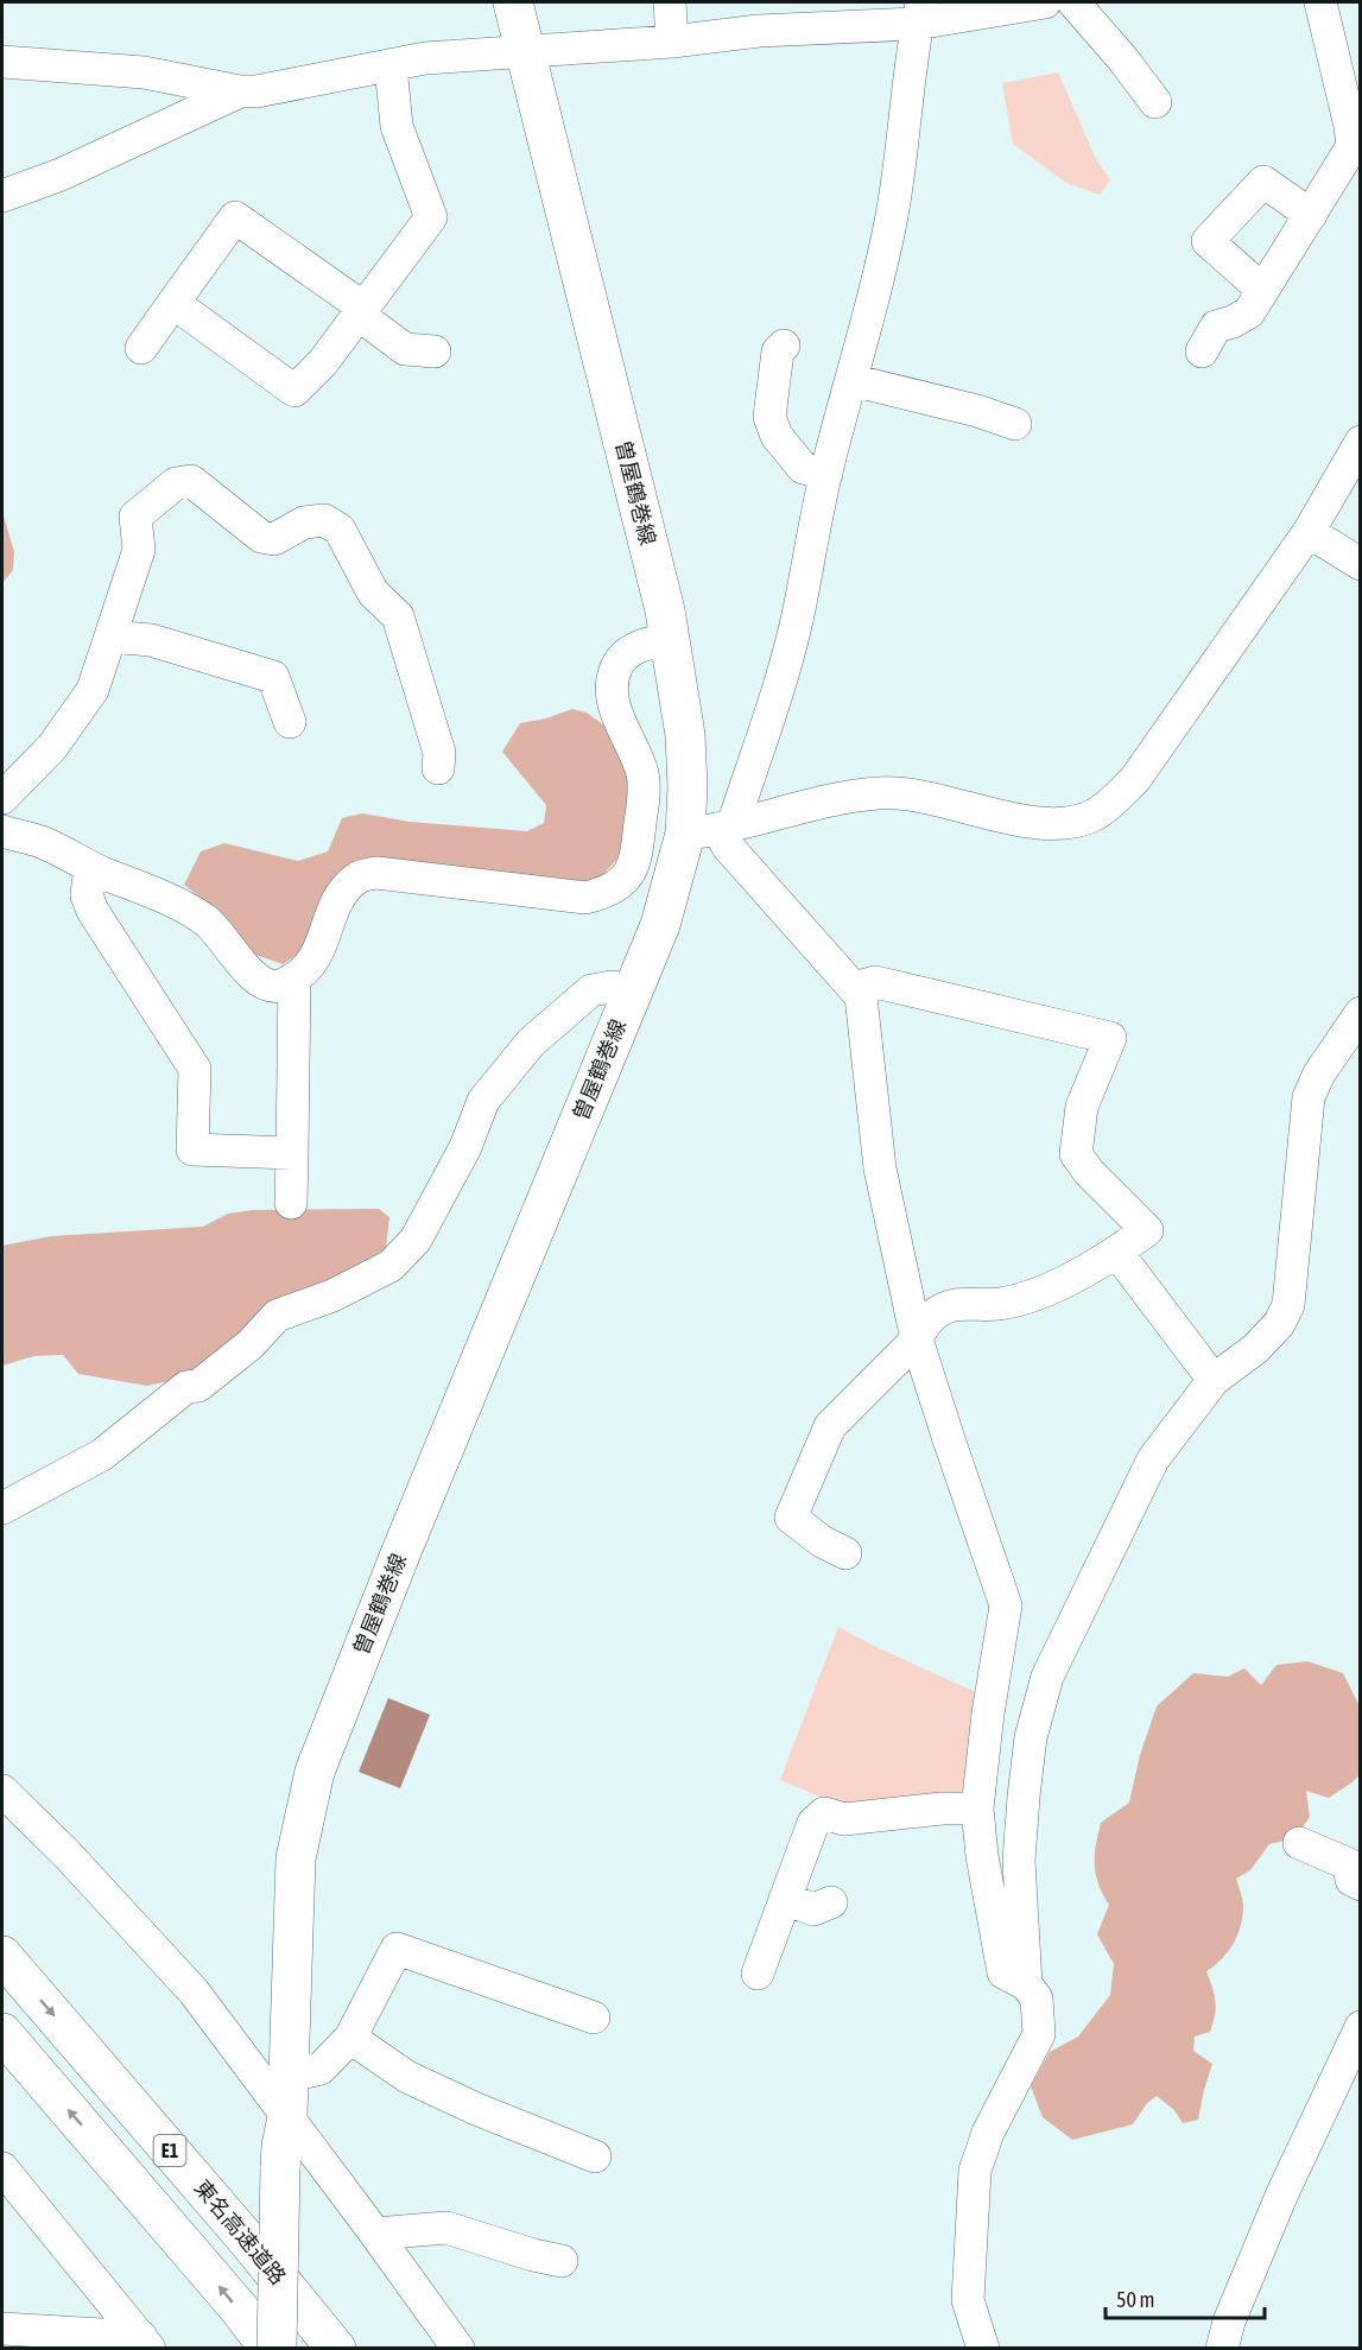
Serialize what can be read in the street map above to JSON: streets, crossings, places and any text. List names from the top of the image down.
{
  "streets": {
    "main road": ["曽屋鶴巻線", "E1", "東名高速道路"]
  },
  "scale_bar": "50 m"
}
